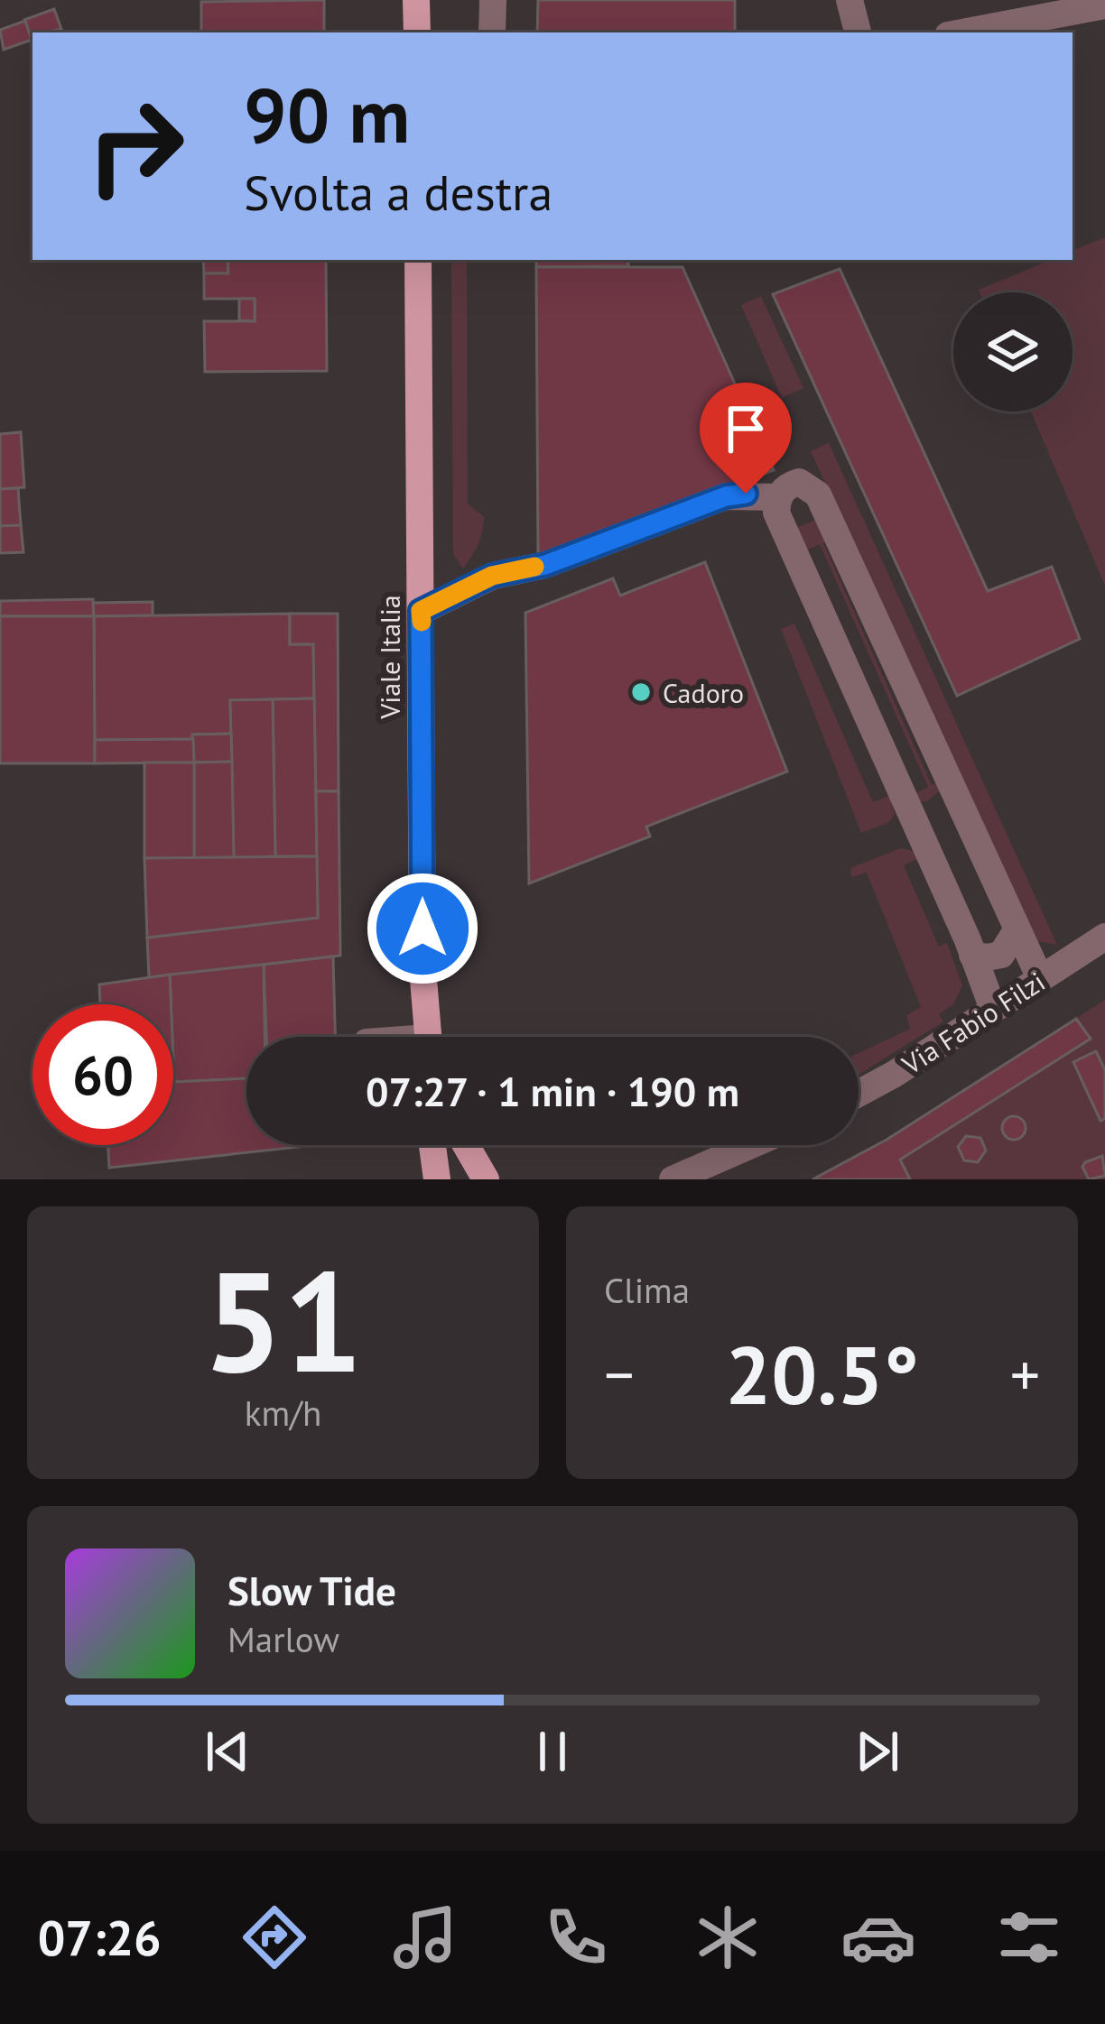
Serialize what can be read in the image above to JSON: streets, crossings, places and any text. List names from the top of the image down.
{
  "streets": {
    "main road": ["Viale Italia"],
    "street": ["Via Fabio Filzi"]
  },
  "places": ["Cadoro"],
  "page": {
    "turn": ["90 m", "Svolta a destra"],
    "limit": "60",
    "trip": "07:27 · 1 min · 190 m",
    "tile": [
      ["51", "km/h"],
      "Clima"
    ],
    "heat": ["−", "20.5°", "+"],
    "song": ["Slow Tide", "Marlow"],
    "tabs": "07:26"
  }
}
